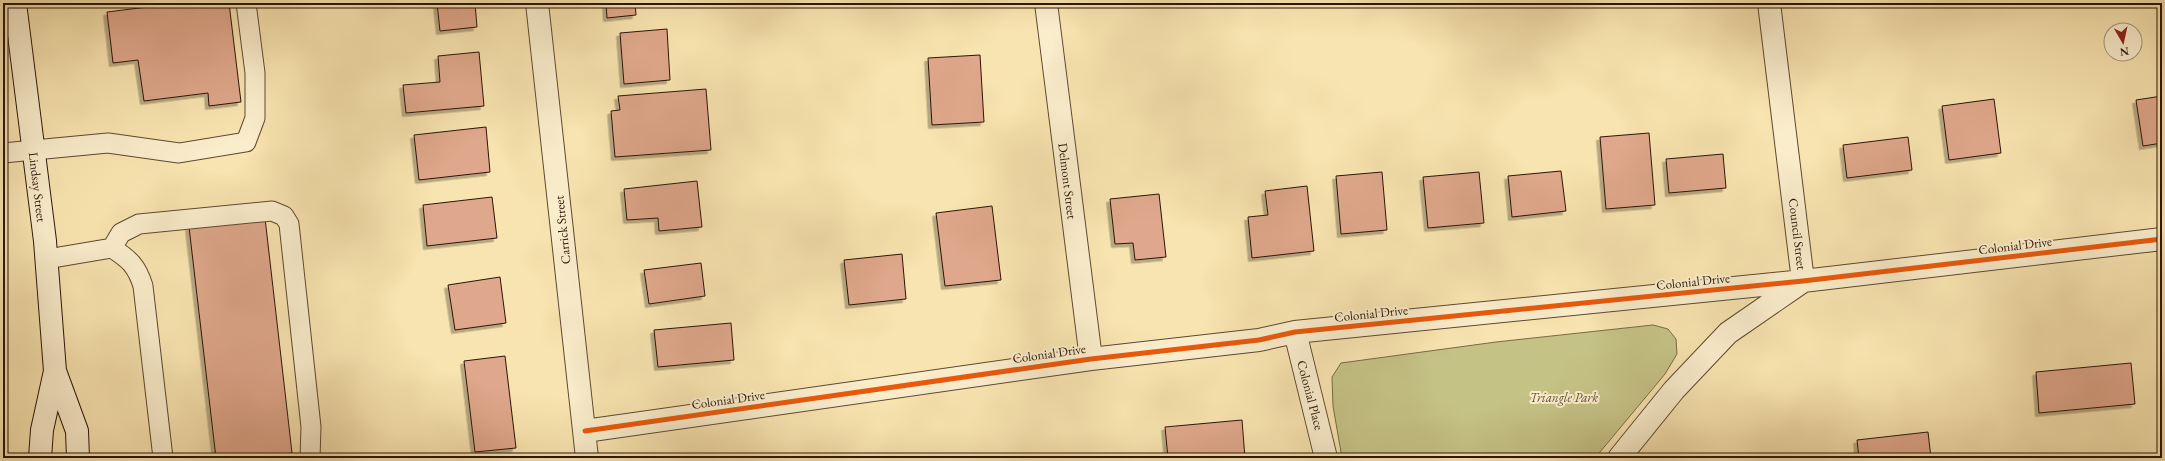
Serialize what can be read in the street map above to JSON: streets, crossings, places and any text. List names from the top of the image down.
{
  "streets": {
    "street": [
      "Delmont Street",
      "Lindsay Street",
      "Carrick Street",
      "Council Street",
      "Colonial Drive",
      "Colonial Place"
    ]
  },
  "crossings": [
    ["Delmont Street", "Colonial Drive"],
    ["Carrick Street", "Colonial Drive"],
    ["Council Street", "Colonial Drive"],
    ["Colonial Drive", "Colonial Place"]
  ],
  "parks": ["Triangle Park"],
  "north": "bottom"
}
